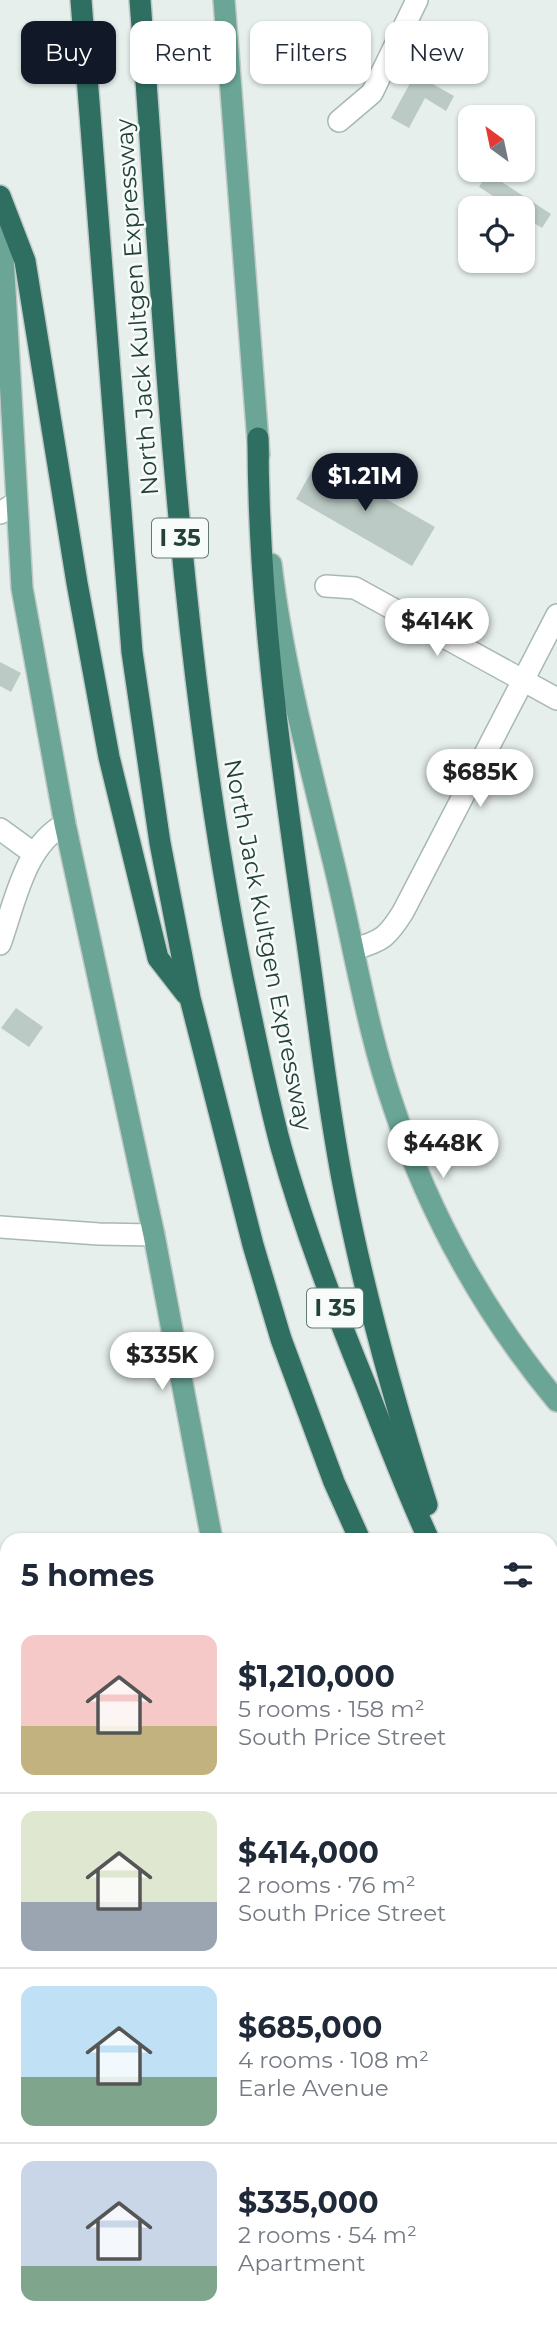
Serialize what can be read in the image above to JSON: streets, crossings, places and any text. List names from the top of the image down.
{
  "streets": {
    "highway": ["North Jack Kultgen Expressway", "I 35"]
  },
  "north": "top left",
  "page": {
    "chip": [
      "Buy",
      "Rent",
      "Filters",
      "New"
    ],
    "price": [
      "$1.21M",
      "$414K",
      "$685K",
      "$448K",
      "$335K"
    ],
    "heading": "5 homes",
    "list": [
      {
        "name": "$1,210,000",
        "note": "5 rooms · 158 m² · South Price Street"
      },
      {
        "name": "$414,000",
        "note": "2 rooms · 76 m² · South Price Street"
      },
      {
        "name": "$685,000",
        "note": "4 rooms · 108 m² · Earle Avenue"
      },
      {
        "name": "$335,000",
        "note": "2 rooms · 54 m² · Apartment"
      }
    ]
  }
}
